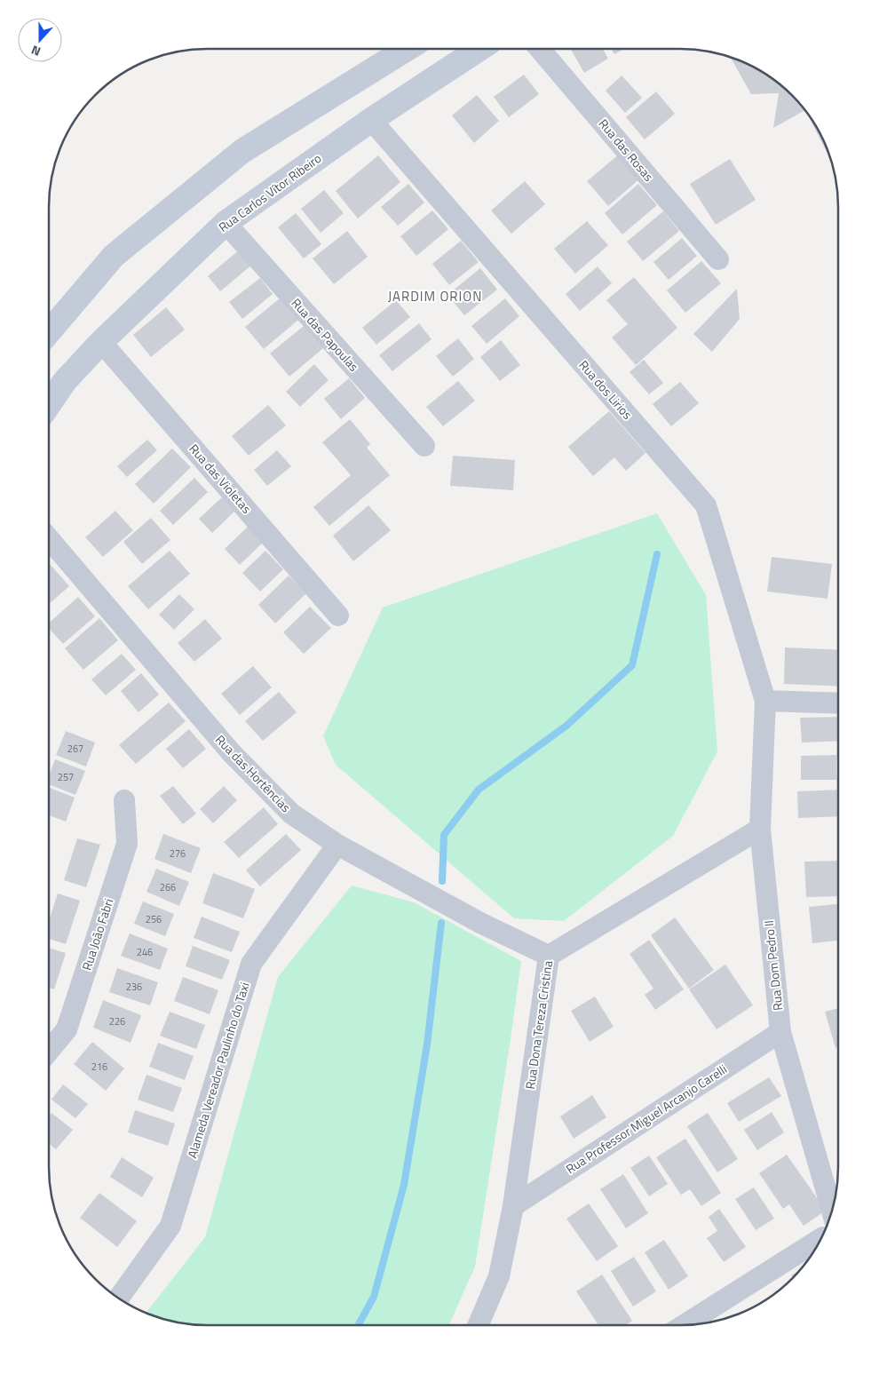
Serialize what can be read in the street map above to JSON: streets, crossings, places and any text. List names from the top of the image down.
{
  "streets": {
    "street": [
      "Rua das Rosas",
      "Rua Carlos Vítor Ribeiro",
      "Rua das Papoulas",
      "Rua dos Lirios",
      "Rua das Violetas",
      "Rua das Hortências",
      "Rua João Fabri",
      "Rua Dom Pedro II",
      "Rua Dona Tereza Cristina",
      "Alameda Vereador Paulinho do Taxi",
      "Rua Professor Miguel Arcanjo Carelli"
    ]
  },
  "crossings": [
    ["Rua Carlos Vítor Ribeiro", "Rua das Papoulas"],
    ["Rua Carlos Vítor Ribeiro", "Rua dos Lirios"],
    ["Rua Carlos Vítor Ribeiro", "Rua das Violetas"],
    ["Rua dos Lirios", "Rua Dom Pedro II"],
    ["Rua das Hortências", "Rua Dona Tereza Cristina"],
    ["Rua das Hortências", "Alameda Vereador Paulinho do Taxi"],
    ["Rua Dom Pedro II", "Rua Dona Tereza Cristina"],
    ["Rua Dom Pedro II", "Rua Professor Miguel Arcanjo Carelli"],
    ["Rua Dona Tereza Cristina", "Rua Professor Miguel Arcanjo Carelli"]
  ],
  "districts": ["JARDIM ORION"],
  "house_numbers": [
    "267",
    "257",
    "276",
    "266",
    "256",
    "246",
    "236",
    "226",
    "216"
  ],
  "north": "bottom"
}
